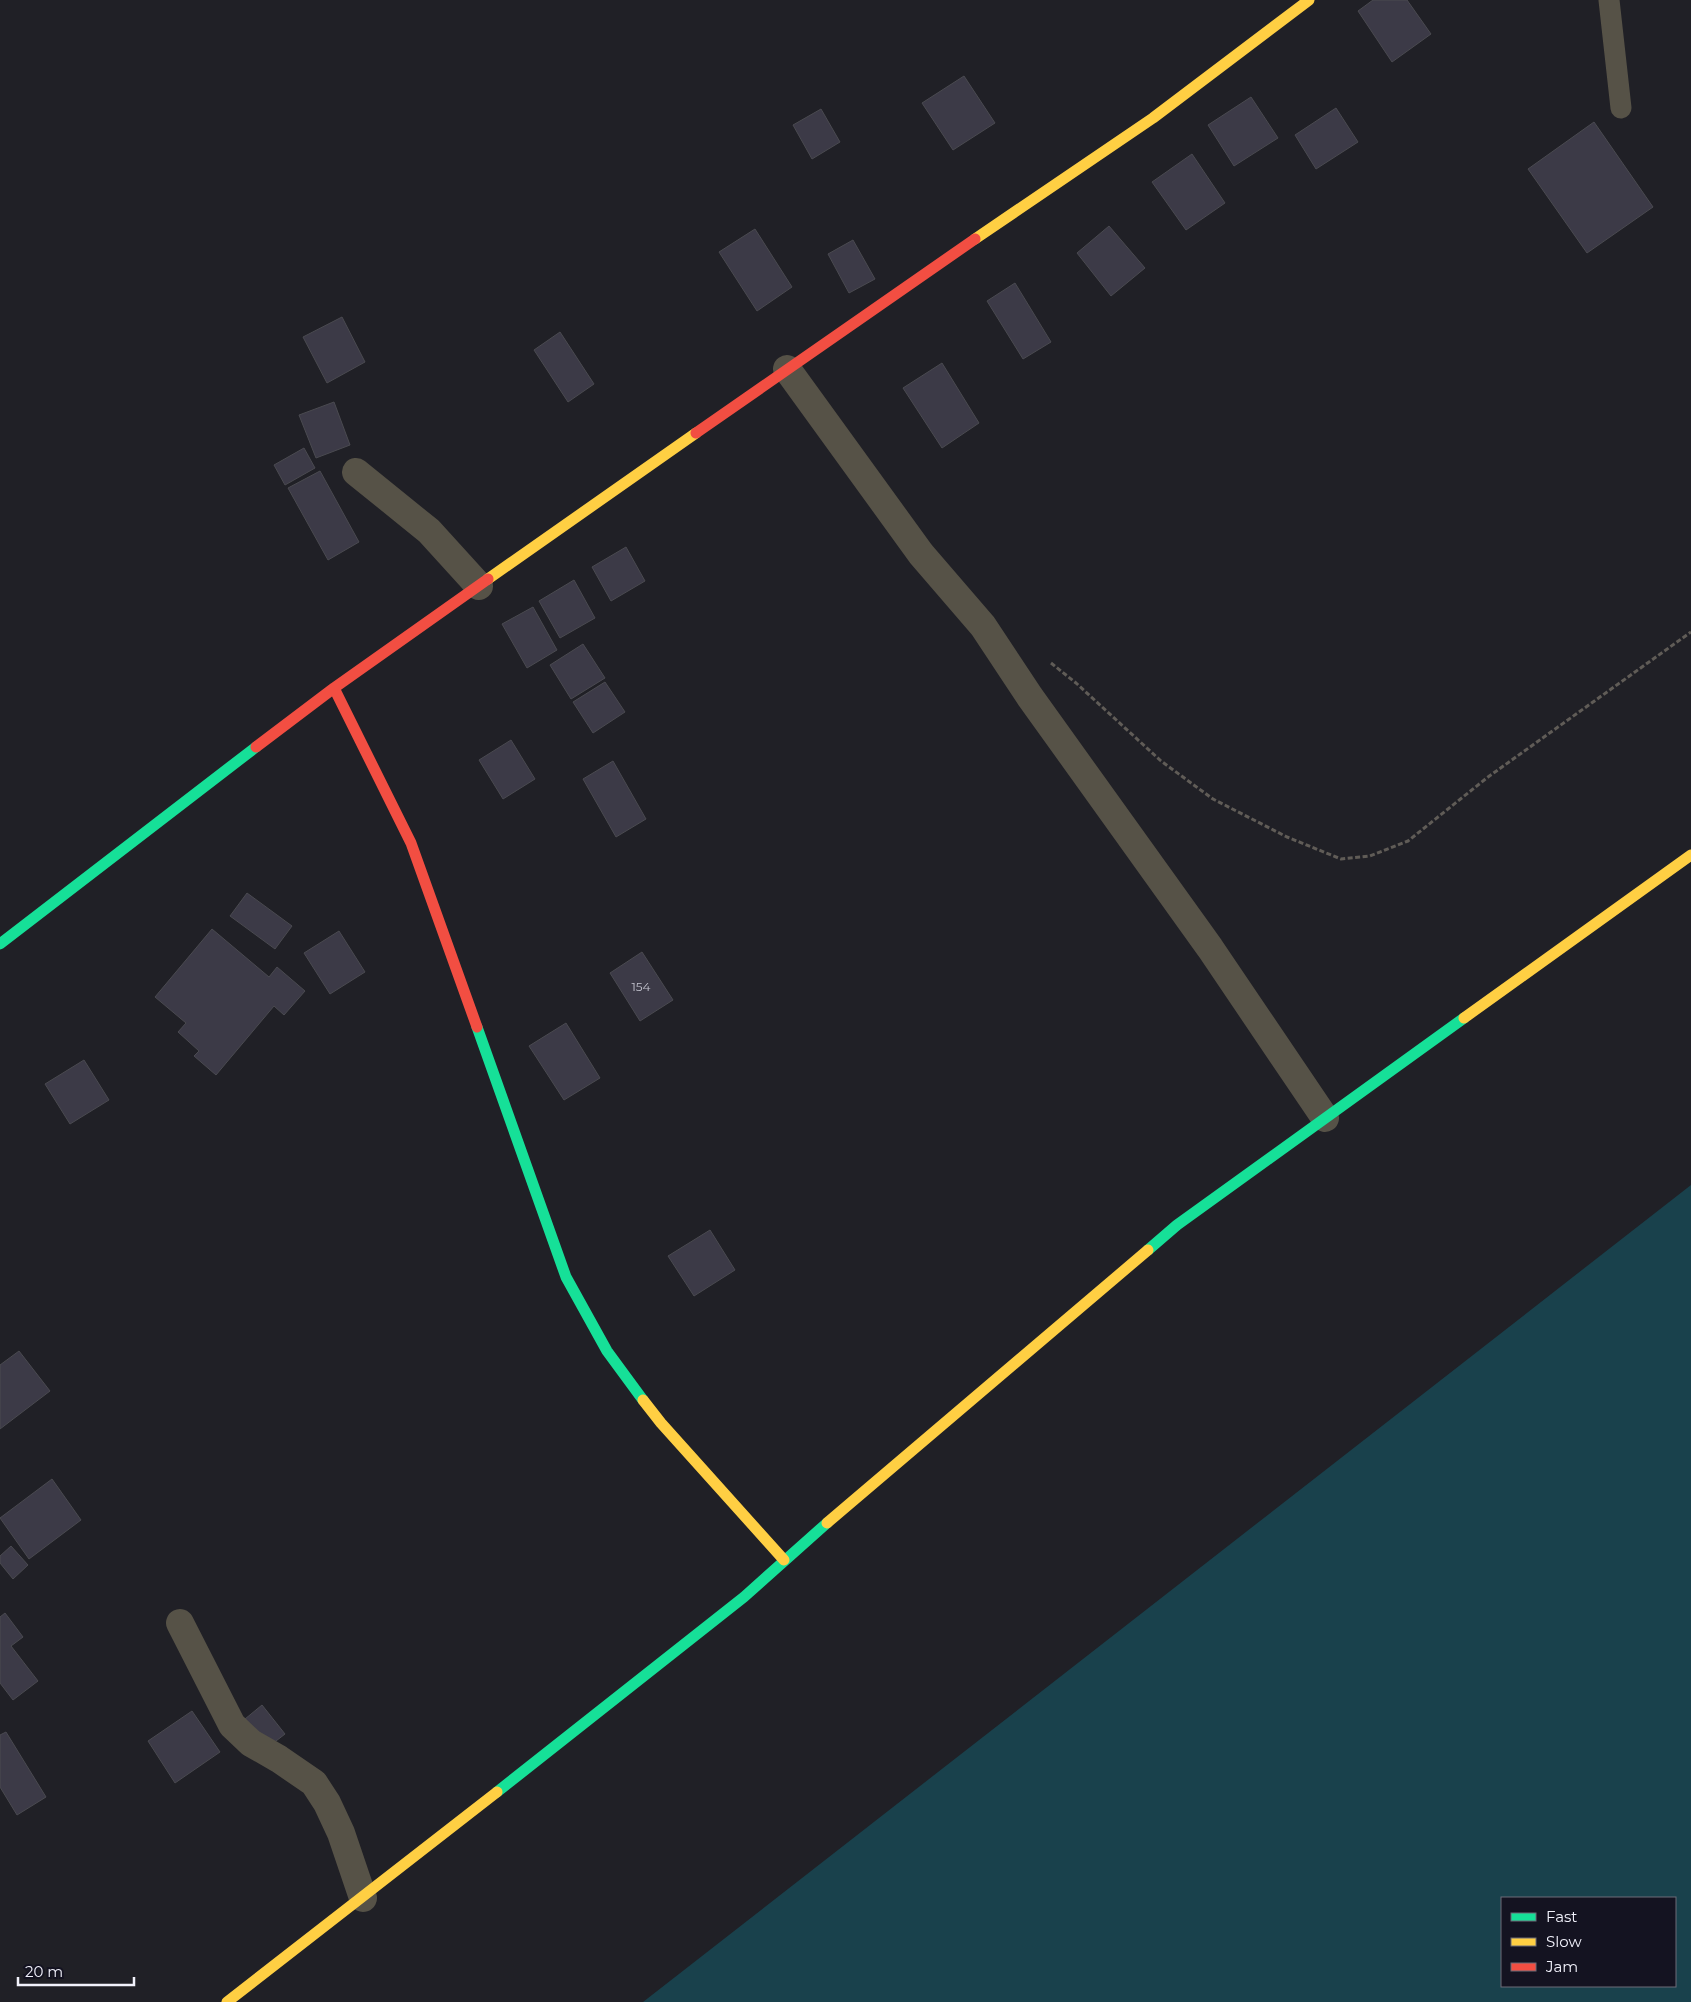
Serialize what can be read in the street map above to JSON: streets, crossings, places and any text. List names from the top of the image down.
{
  "house_numbers": ["154"],
  "legend": ["Fast", "Slow", "Jam"],
  "scale_bar": "20 m"
}
